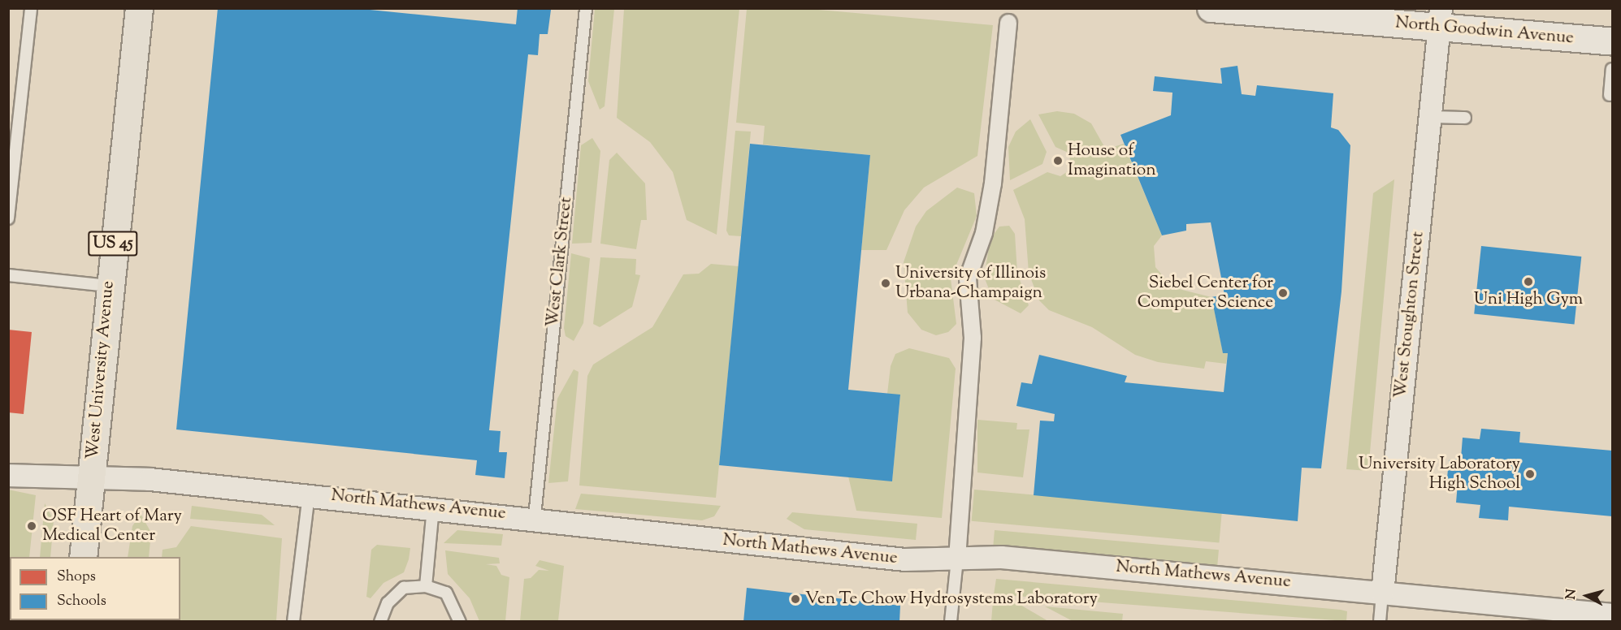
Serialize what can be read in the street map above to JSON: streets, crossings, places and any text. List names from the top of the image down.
{
  "streets": {
    "main road": ["US 45", "West University Avenue"],
    "street": ["North Goodwin Avenue", "West Stoughton Street", "North Mathews Avenue"],
    "lane": ["West Clark Street"]
  },
  "crossings": [
    ["North Goodwin Avenue", "West Stoughton Street"],
    ["West Clark Street", "North Mathews Avenue"],
    ["West Stoughton Street", "North Mathews Avenue"],
    ["West University Avenue", "North Mathews Avenue"]
  ],
  "places": [
    "House of Imagination",
    "Uni High Gym",
    "University of Illinois Urbana-Champaign",
    "Siebel Center for Computer Science",
    "University Laboratory High School",
    "OSF Heart of Mary Medical Center",
    "Ven Te Chow Hydrosystems Laboratory"
  ],
  "legend": ["Shops", "Schools"],
  "north": "left"
}
